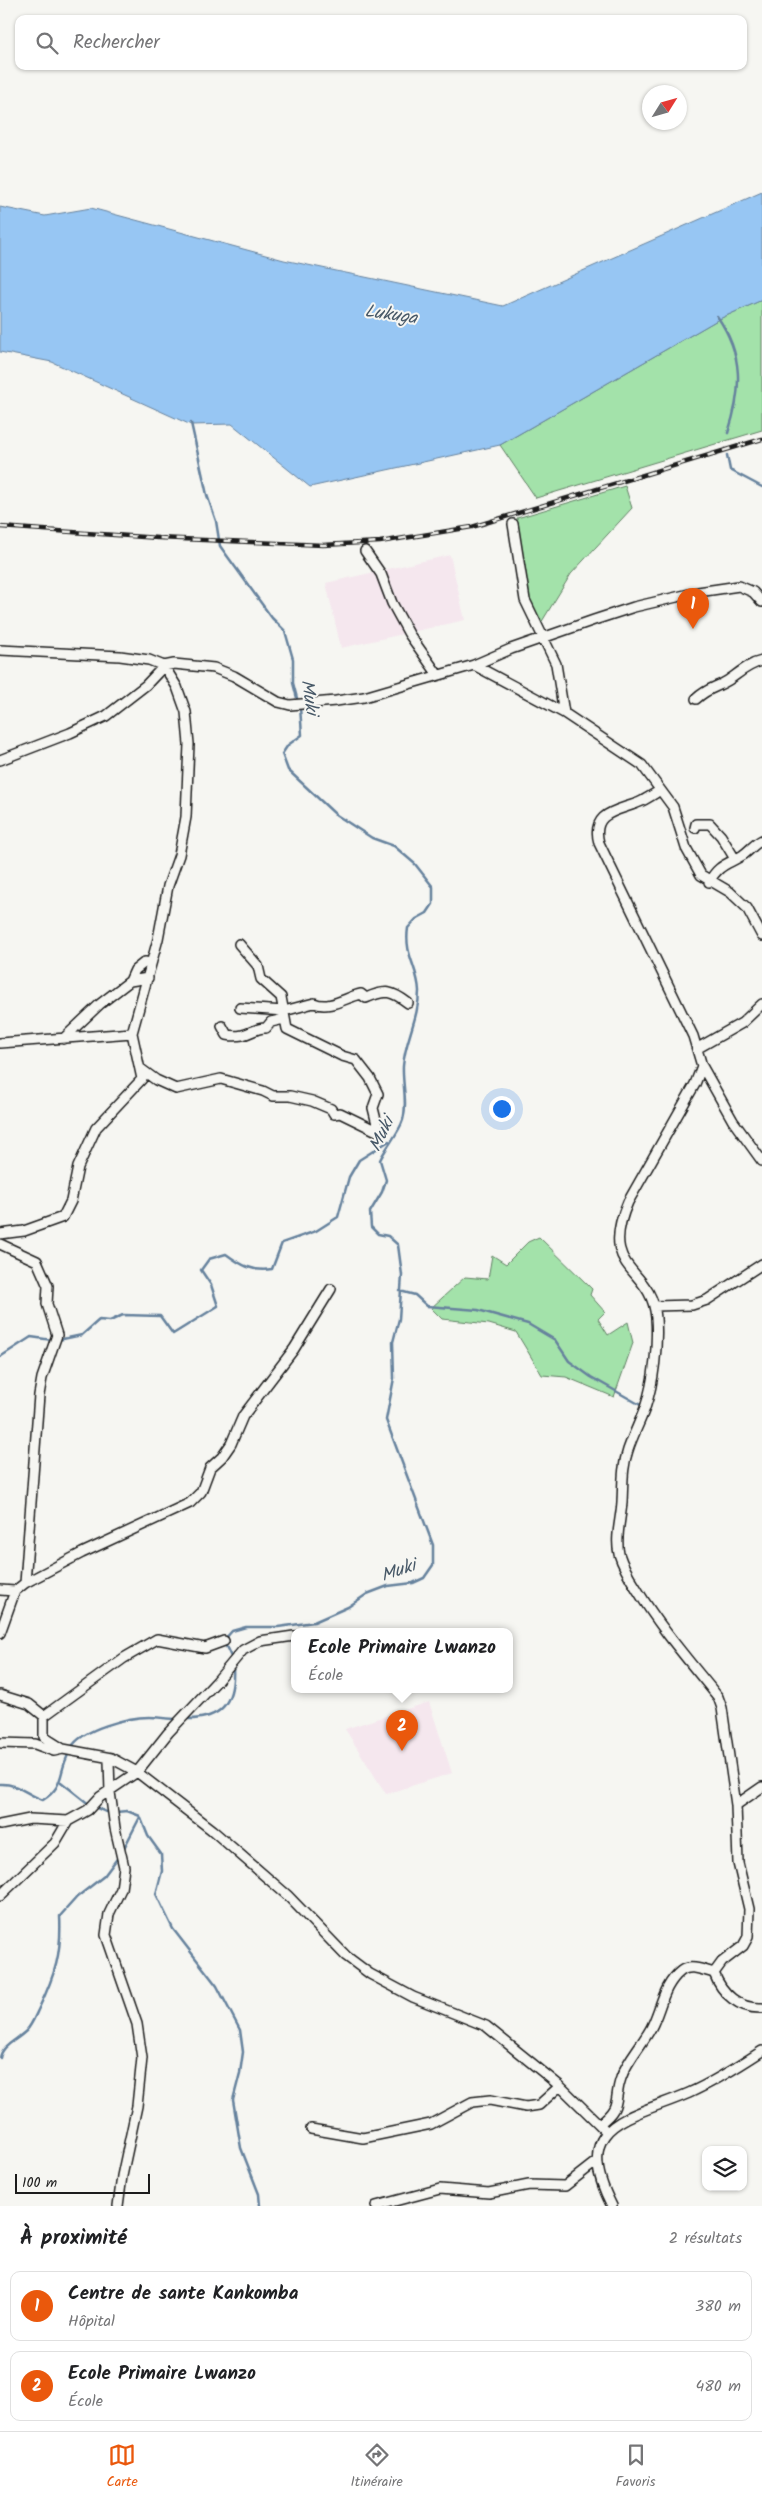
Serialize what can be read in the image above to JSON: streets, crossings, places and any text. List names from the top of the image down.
{
  "water": ["Lukuga", "Muki"],
  "scale_bar": "100 m",
  "north": "top right",
  "page": {
    "search": "Rechercher",
    "pins": ["1", "2"],
    "popup": ["Ecole Primaire Lwanzo", "École"],
    "scale": "100 m",
    "heading": ["À proximité", "2 résultats"],
    "list": [
      {
        "mark": "1",
        "name": "Centre de sante Kankomba",
        "note": "Hôpital",
        "value": "380 m"
      },
      {
        "mark": "2",
        "name": "Ecole Primaire Lwanzo",
        "note": "École",
        "value": "480 m"
      }
    ],
    "nav": ["Carte", "Itinéraire", "Favoris"]
  }
}
